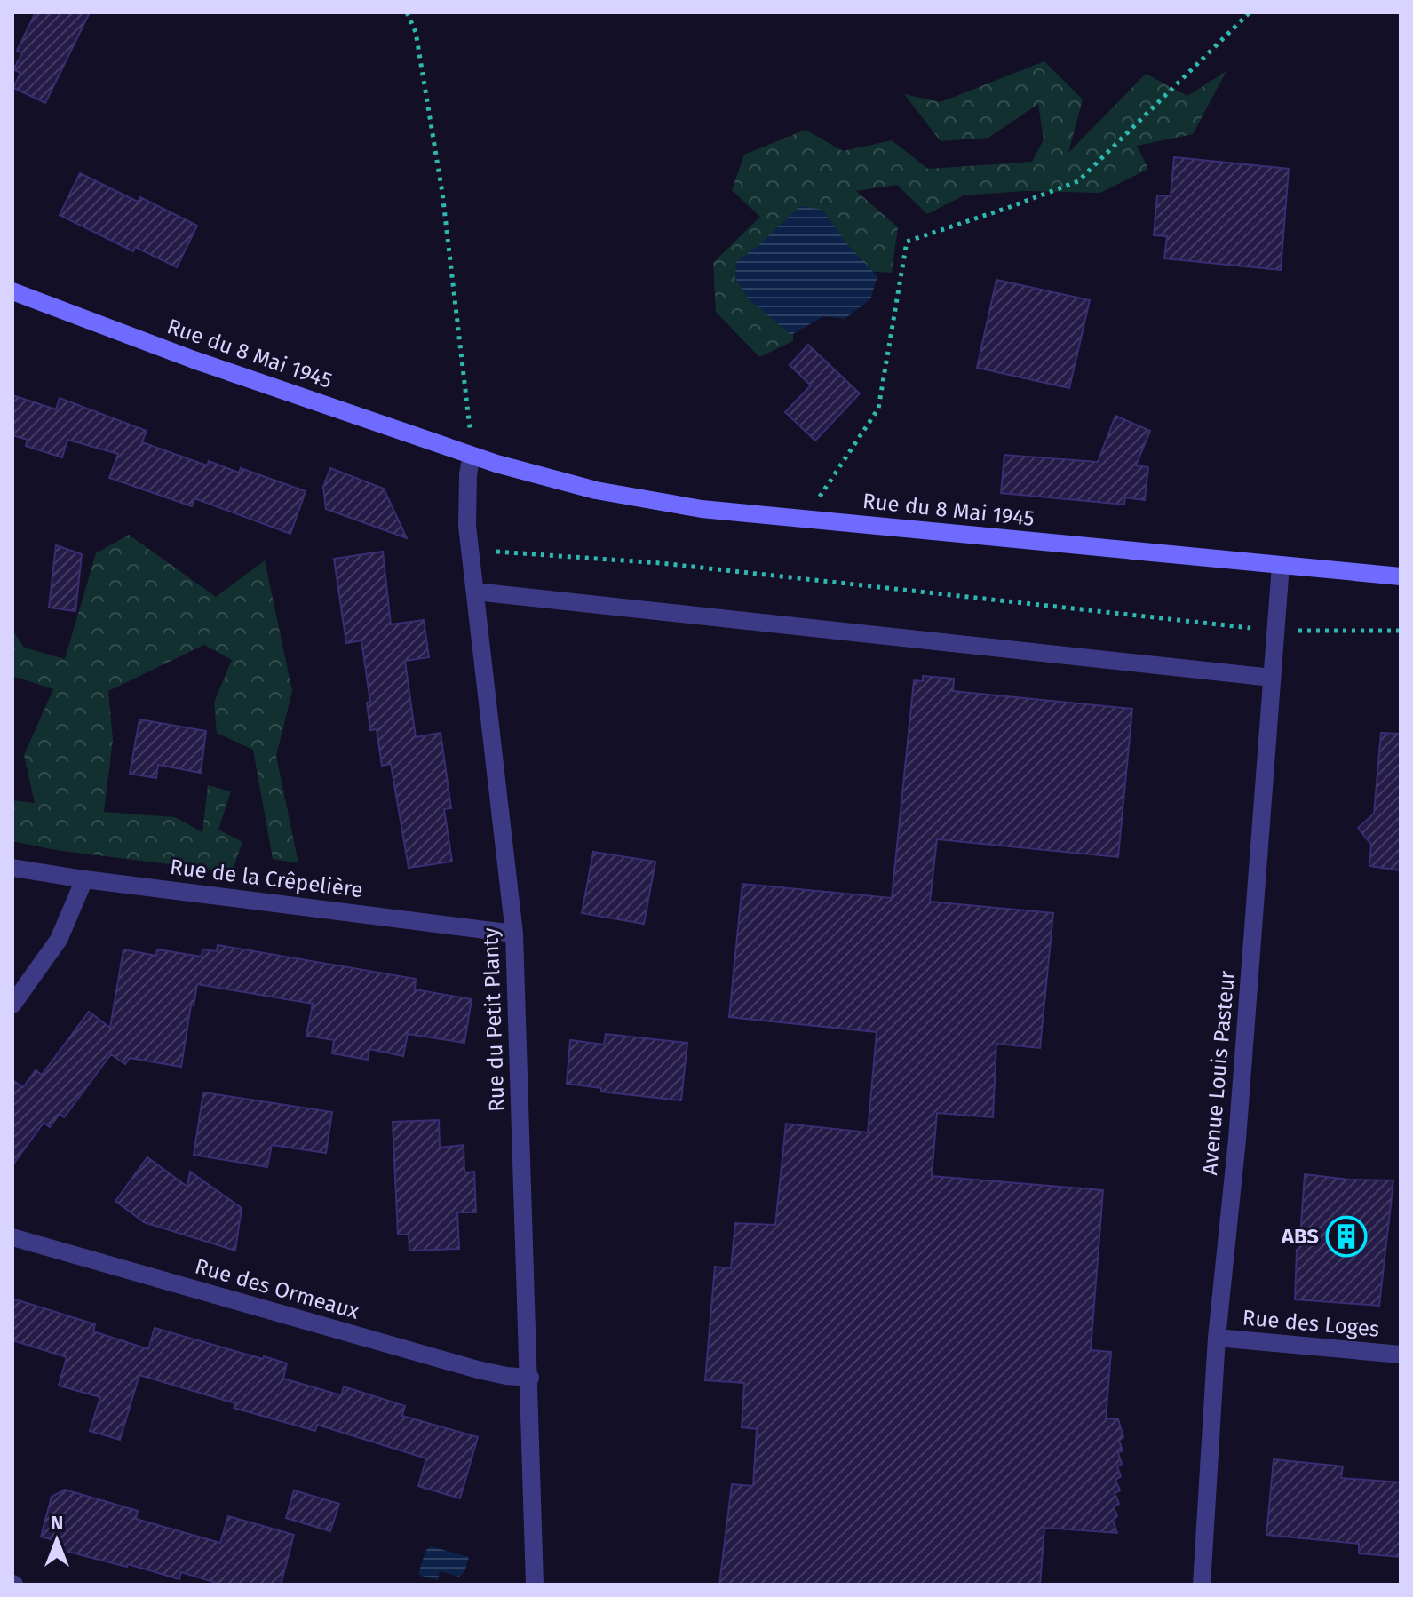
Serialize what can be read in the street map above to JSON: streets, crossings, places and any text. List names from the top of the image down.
{
  "streets": {
    "main road": ["Rue du 8 Mai 1945"],
    "street": [
      "Rue de la Crêpelière",
      "Rue du Petit Planty",
      "Avenue Louis Pasteur",
      "Rue des Ormeaux",
      "Rue des Loges"
    ]
  },
  "crossings": [
    ["Rue du 8 Mai 1945", "Rue du Petit Planty"],
    ["Rue du 8 Mai 1945", "Avenue Louis Pasteur"],
    ["Rue de la Crêpelière", "Rue du Petit Planty"],
    ["Rue du Petit Planty", "Rue des Ormeaux"],
    ["Avenue Louis Pasteur", "Rue des Loges"]
  ],
  "places": {
    "building": ["ABS"]
  },
  "north": "top"
}
